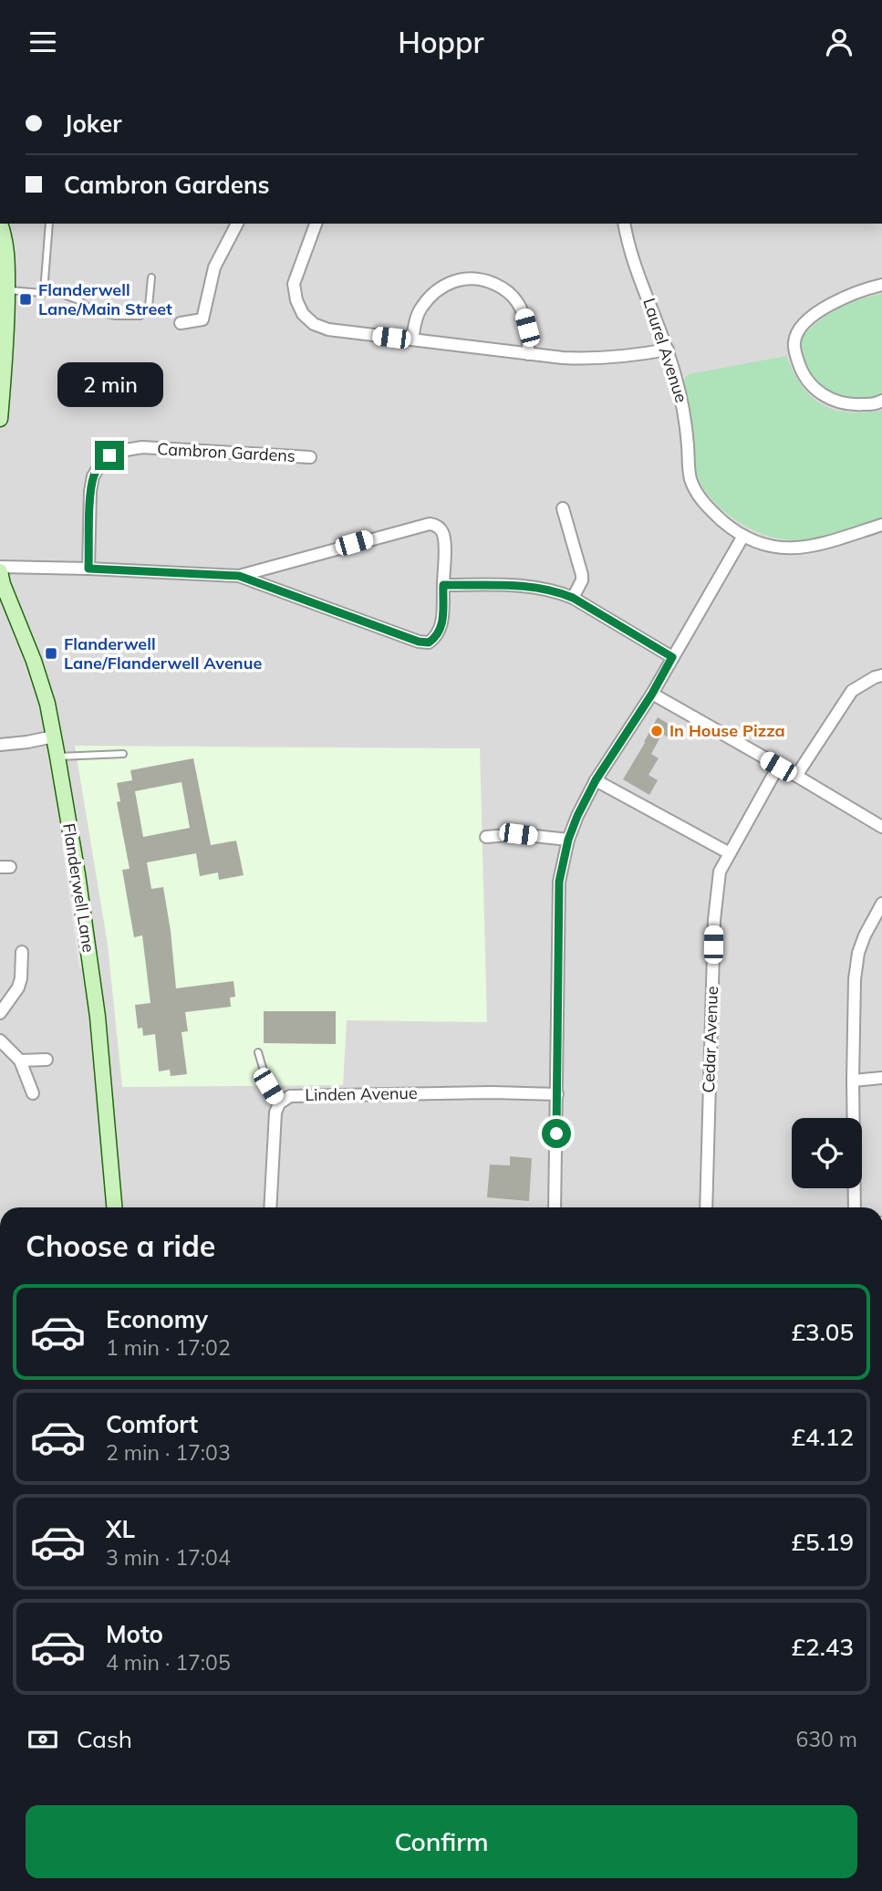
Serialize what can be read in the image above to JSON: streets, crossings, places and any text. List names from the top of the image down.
{
  "streets": {
    "street": [
      "Laurel Avenue",
      "Cambron Gardens",
      "Flanderwell Lane",
      "Cedar Avenue",
      "Linden Avenue"
    ]
  },
  "places": {
    "transit": ["Flanderwell Lane/Main Street", "Flanderwell Lane/Flanderwell Avenue"],
    "other": ["In House Pizza"]
  },
  "page": {
    "header": "Hoppr",
    "banner": ["Joker", "Cambron Gardens"],
    "bubble": "2 min",
    "heading": "Choose a ride",
    "list": [
      {
        "name": "Economy",
        "note": "1 min · 17:02",
        "value": "£3.05"
      },
      {
        "name": "Comfort",
        "note": "2 min · 17:03",
        "value": "£4.12"
      },
      {
        "name": "XL",
        "note": "3 min · 17:04",
        "value": "£5.19"
      },
      {
        "name": "Moto",
        "note": "4 min · 17:05",
        "value": "£2.43"
      }
    ],
    "pay": ["Cash", "630 m"],
    "buttons": "Confirm"
  }
}
